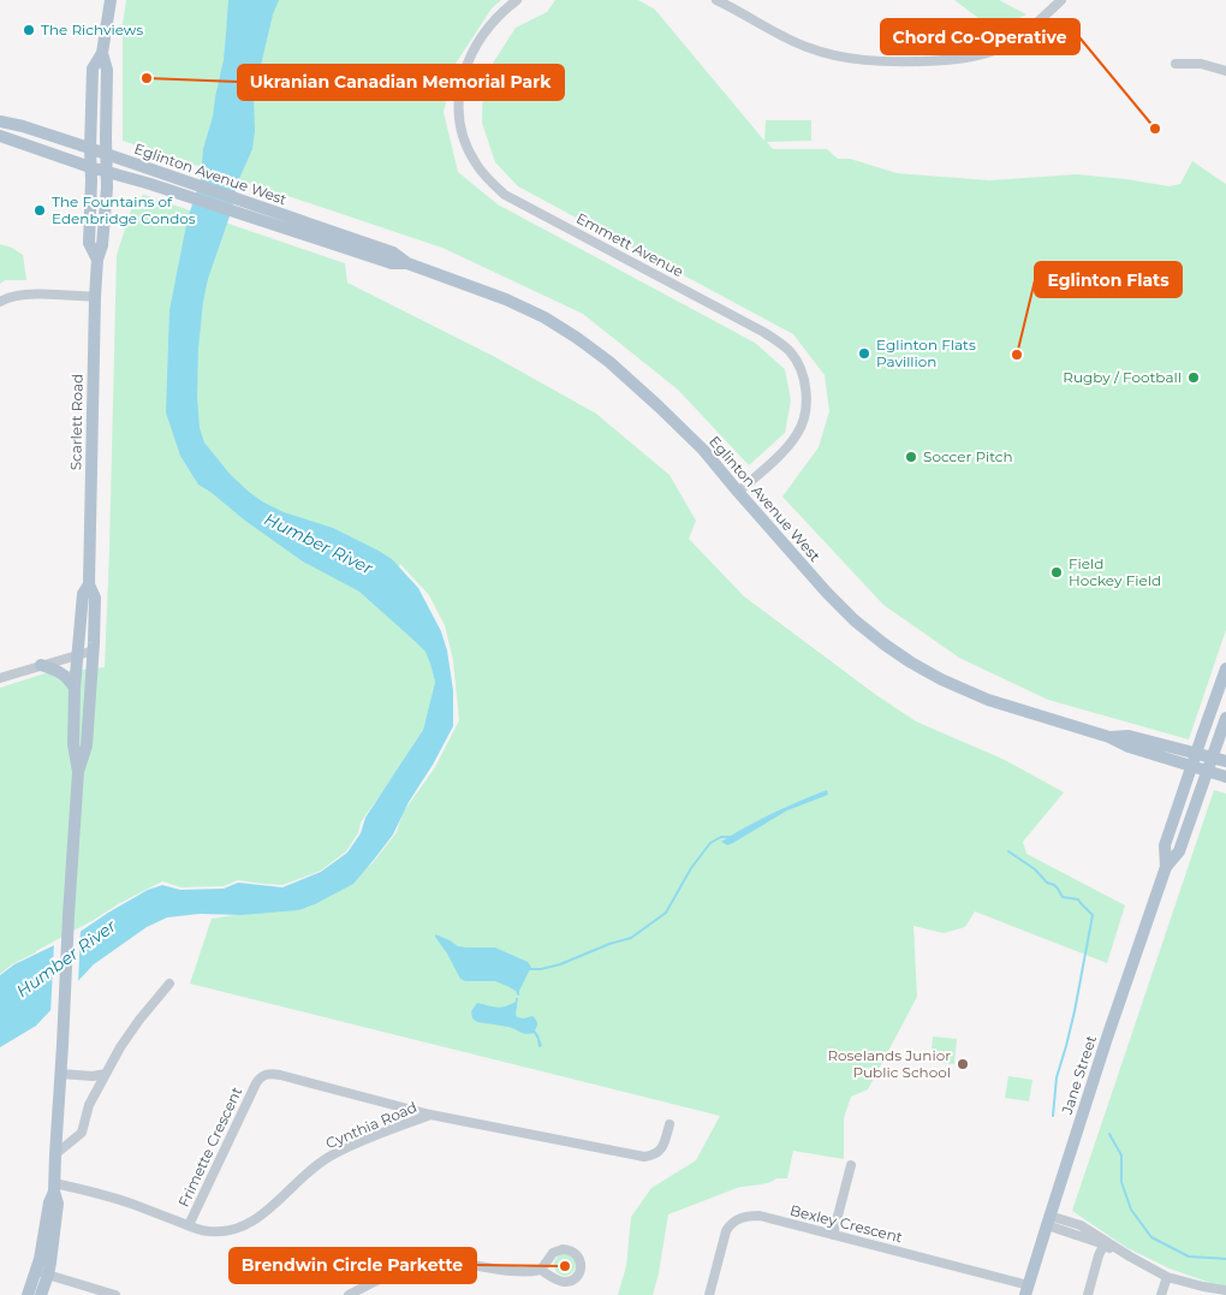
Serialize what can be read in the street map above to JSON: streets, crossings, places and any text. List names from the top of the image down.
{
  "streets": {
    "main road": ["Eglinton Avenue West", "Scarlett Road", "Jane Street"],
    "street": [
      "Emmett Avenue",
      "Cynthia Road",
      "Frimette Crescent",
      "Bexley Crescent"
    ]
  },
  "crossings": [
    ["Eglinton Avenue West", "Emmett Avenue"],
    ["Eglinton Avenue West", "Scarlett Road"],
    ["Eglinton Avenue West", "Jane Street"],
    ["Scarlett Road", "Cynthia Road"],
    ["Jane Street", "Bexley Crescent"],
    ["Cynthia Road", "Frimette Crescent"]
  ],
  "water": ["Humber River"],
  "places": [
    "The Richviews",
    "Ukranian Canadian Memorial Park",
    "Chord Co-Operative",
    "The Fountains of Edenbridge Condos",
    "Eglinton Flats Pavillion",
    "Eglinton Flats",
    "Rugby / Football",
    "Soccer Pitch",
    "Field Hockey Field",
    "Roselands Junior Public School",
    "Brendwin Circle Parkette"
  ]
}
